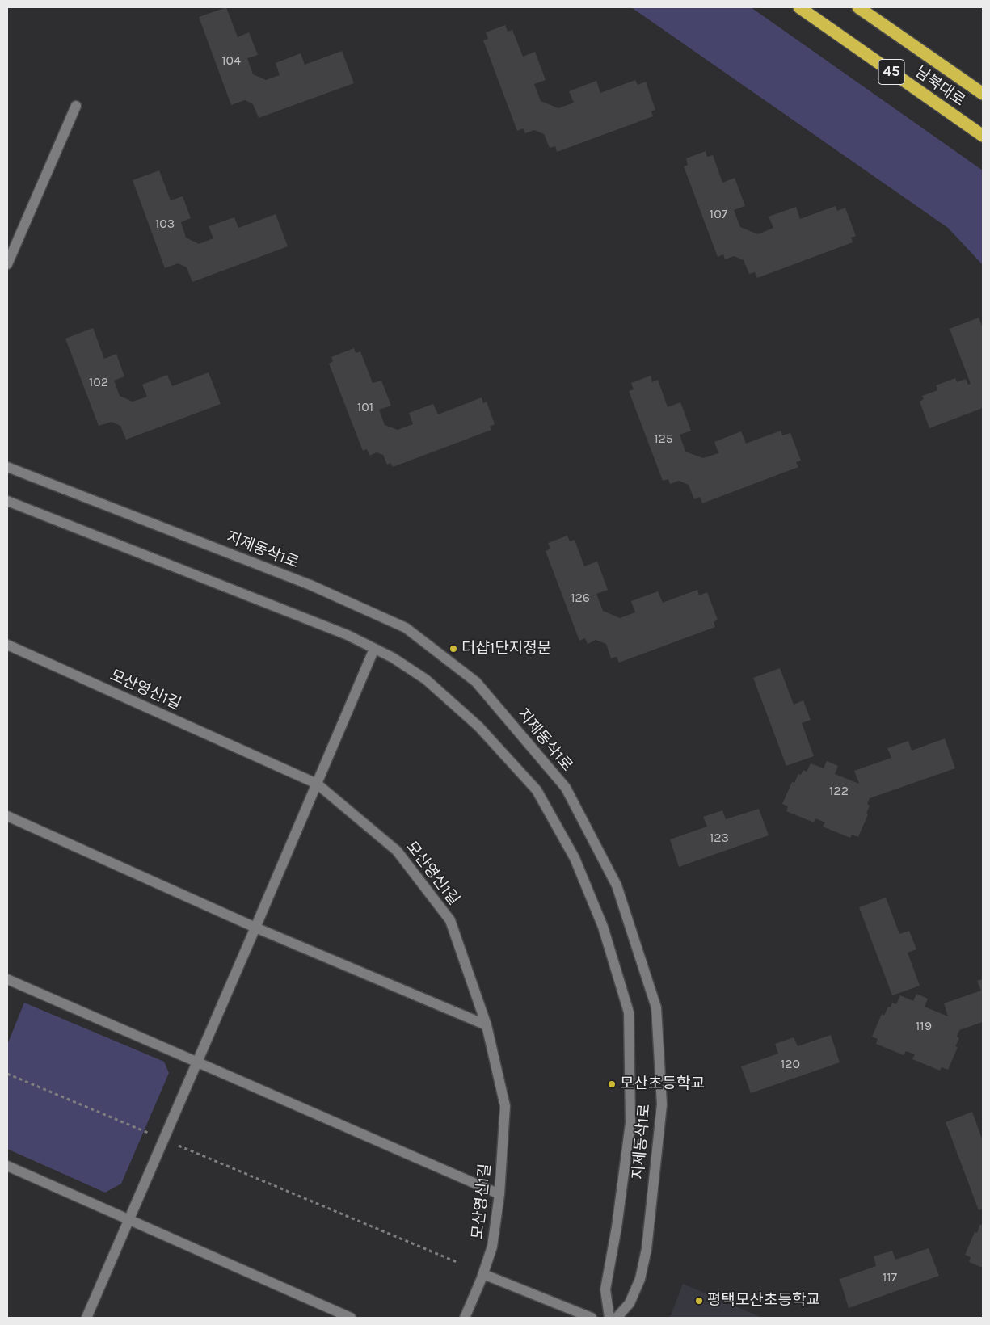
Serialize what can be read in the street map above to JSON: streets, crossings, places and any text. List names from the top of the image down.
{
  "streets": {
    "highway": ["45", "남북대로"],
    "street": ["지제동삭1로", "모산영신1길"]
  },
  "places": ["더샵1단지정문", "모산초등학교", "평택모산초등학교"],
  "house_numbers": [
    "104",
    "107",
    "103",
    "102",
    "101",
    "125",
    "126",
    "122",
    "123",
    "119",
    "120",
    "117"
  ]
}
